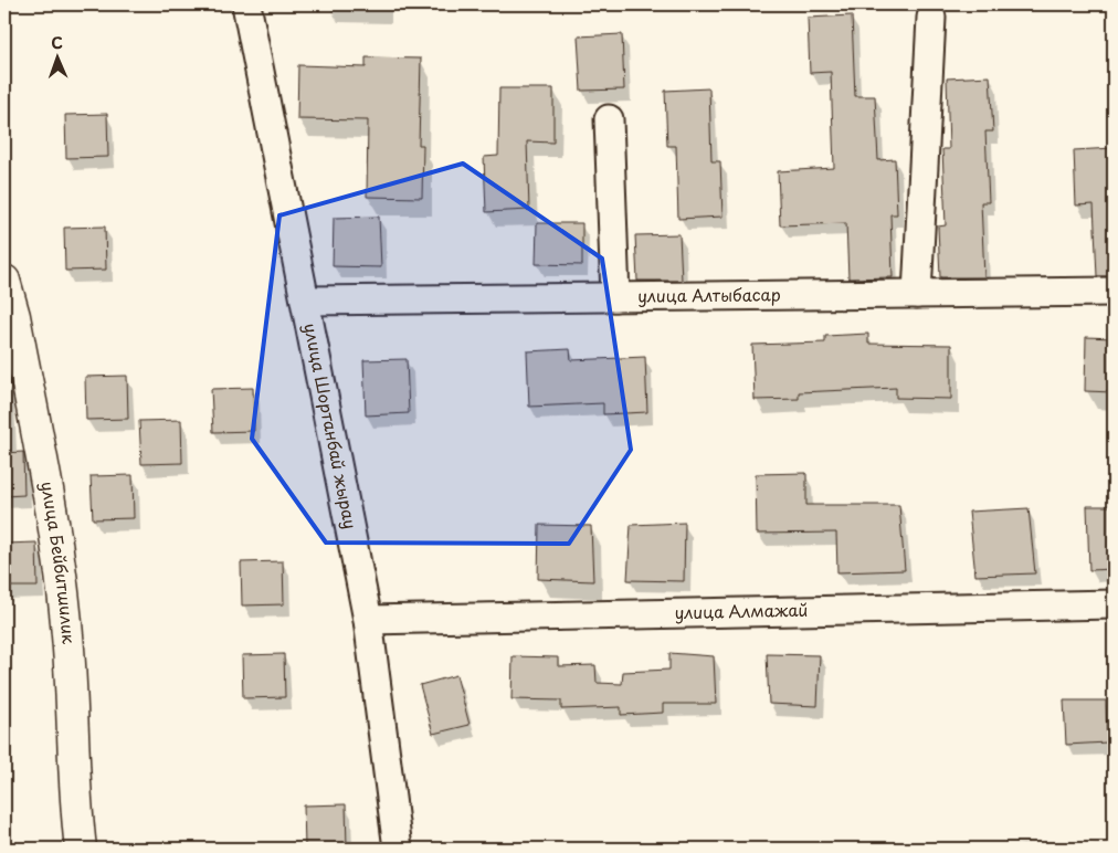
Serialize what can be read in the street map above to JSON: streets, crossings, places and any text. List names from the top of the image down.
{
  "streets": {
    "street": [
      "улица Алтыбасар",
      "улица Шортанбай жырау",
      "улица Бейбитшилик",
      "улица Алмажай"
    ]
  },
  "crossings": [
    ["улица Алтыбасар", "улица Шортанбай жырау"],
    ["улица Шортанбай жырау", "улица Алмажай"]
  ],
  "north": "top"
}
